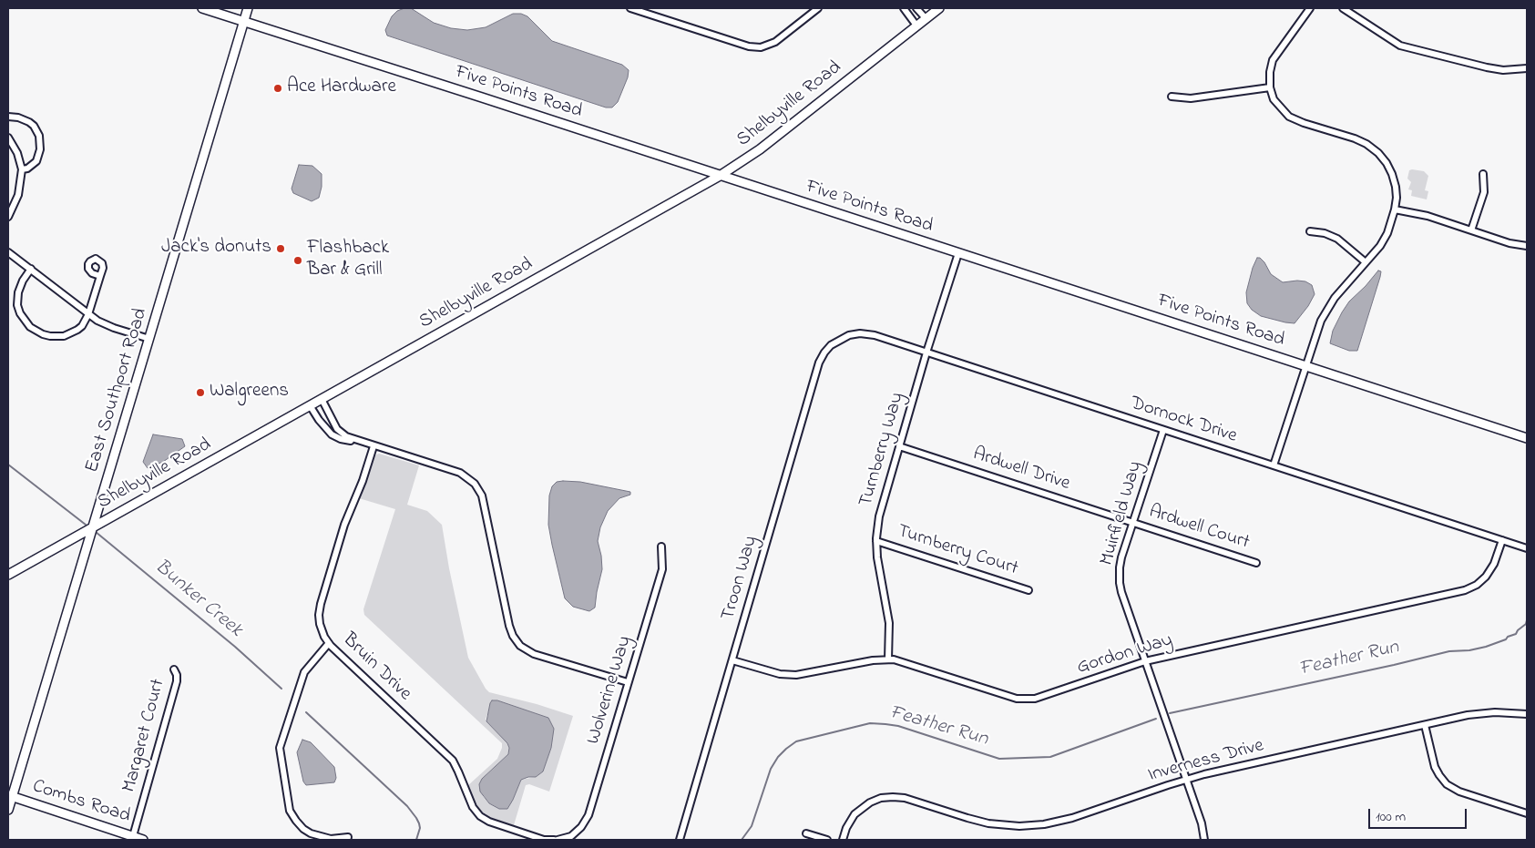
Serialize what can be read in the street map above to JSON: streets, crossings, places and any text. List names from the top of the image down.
{
  "streets": {
    "main road": [
      "Five Points Road",
      "Shelbyville Road",
      "East Southport Road",
      "Combs Road"
    ],
    "street": [
      "Dornock Drive",
      "Turnberry Way",
      "Ardwell Drive",
      "Muirfield Way",
      "Ardwell Court",
      "Turnberry Court",
      "Troon Way",
      "Gordon Way",
      "Bruin Drive",
      "Wolverine Way",
      "Margaret Court",
      "Inverness Drive"
    ]
  },
  "crossings": [
    ["Five Points Road", "Shelbyville Road"],
    ["Five Points Road", "East Southport Road"],
    ["Five Points Road", "Turnberry Way"],
    ["Shelbyville Road", "East Southport Road"],
    ["East Southport Road", "Combs Road"],
    ["Dornock Drive", "Turnberry Way"],
    ["Dornock Drive", "Muirfield Way"],
    ["Dornock Drive", "Troon Way"],
    ["Dornock Drive", "Gordon Way"],
    ["Turnberry Way", "Ardwell Drive"],
    ["Turnberry Way", "Turnberry Court"],
    ["Turnberry Way", "Gordon Way"],
    ["Ardwell Drive", "Muirfield Way"],
    ["Ardwell Drive", "Ardwell Court"],
    ["Muirfield Way", "Ardwell Court"],
    ["Muirfield Way", "Gordon Way"],
    ["Muirfield Way", "Inverness Drive"],
    ["Troon Way", "Gordon Way"],
    ["Bruin Drive", "Wolverine Way"],
    ["Margaret Court", "Combs Road"]
  ],
  "water": ["Bunker Creek", "Feather Run"],
  "places": [
    "Ace Hardware",
    "Jack's donuts",
    "Flashback Bar & Grill",
    "Walgreens"
  ],
  "scale_bar": "100 m"
}
